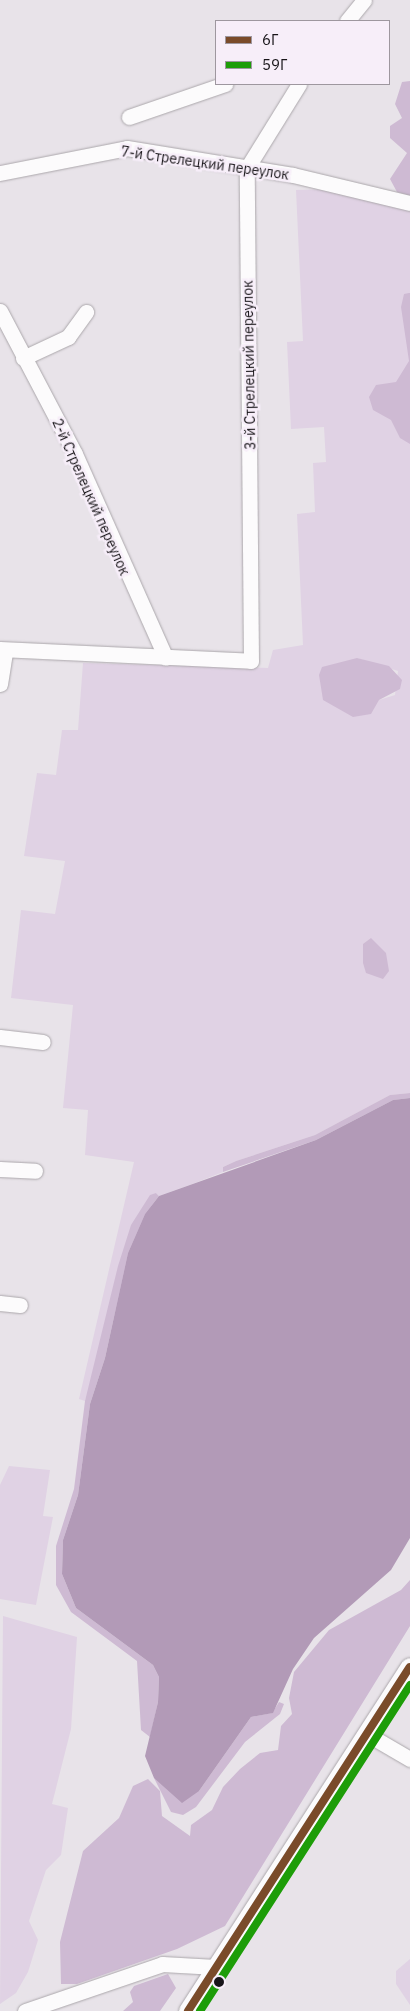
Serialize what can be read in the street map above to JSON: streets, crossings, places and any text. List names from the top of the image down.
{
  "streets": {
    "street": ["7-й Стрелецкий переулок", "3-й Стрелецкий переулок", "2-й Стрелецкий переулок"]
  },
  "crossings": [
    ["7-й Стрелецкий переулок", "3-й Стрелецкий переулок"],
    ["3-й Стрелецкий переулок", "2-й Стрелецкий переулок"]
  ],
  "lines": ["transit line 6Г", "transit line 59Г"],
  "legend": ["6Г", "59Г"]
}
